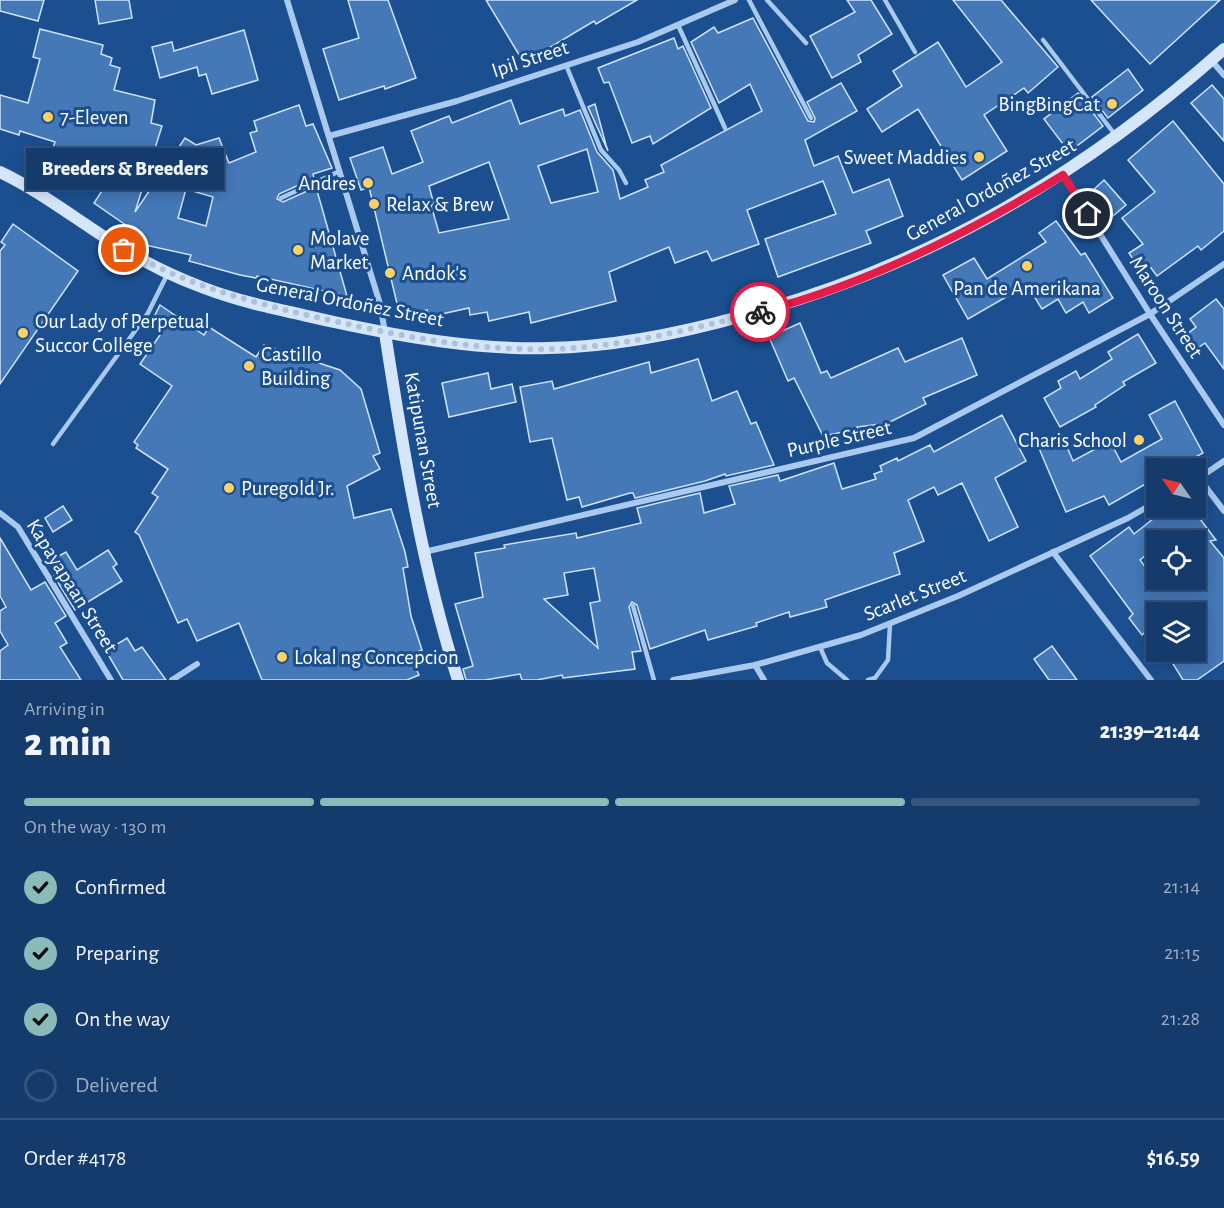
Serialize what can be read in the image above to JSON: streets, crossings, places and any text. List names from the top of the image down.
{
  "streets": {
    "main road": ["General Ordoñez Street", "Katipunan Street"],
    "street": [
      "Ipil Street",
      "Maroon Street",
      "Purple Street",
      "Kapayapaan Street",
      "Scarlet Street"
    ]
  },
  "crossings": [
    ["Ipil Street", "Katipunan Street"],
    ["General Ordoñez Street", "Maroon Street"],
    ["General Ordoñez Street", "Katipunan Street"],
    ["Maroon Street", "Purple Street"],
    ["Purple Street", "Katipunan Street"]
  ],
  "places": [
    "BingBingCat",
    "7-Eleven",
    "Sweet Maddies",
    "Andres",
    "Relax & Brew",
    "Breeders & Breeders",
    "Molave Market",
    "Pan de Amerikana",
    "Andok's",
    "Our Lady of Perpetual Succor College",
    "Castillo Building",
    "Charis School",
    "Puregold Jr.",
    "Lokal ng Concepcion"
  ],
  "north": "top left",
  "page": {
    "bubble": "Breeders & Breeders",
    "heading": ["2 min", "Arriving in", "21:39–21:44"],
    "panel": ["Order #4178", "$16.59"],
    "bar": "On the way · 130 m",
    "list": [
      ["Confirmed", "21:14"],
      ["Preparing", "21:15"],
      ["On the way", "21:28"],
      "Delivered"
    ]
  }
}
